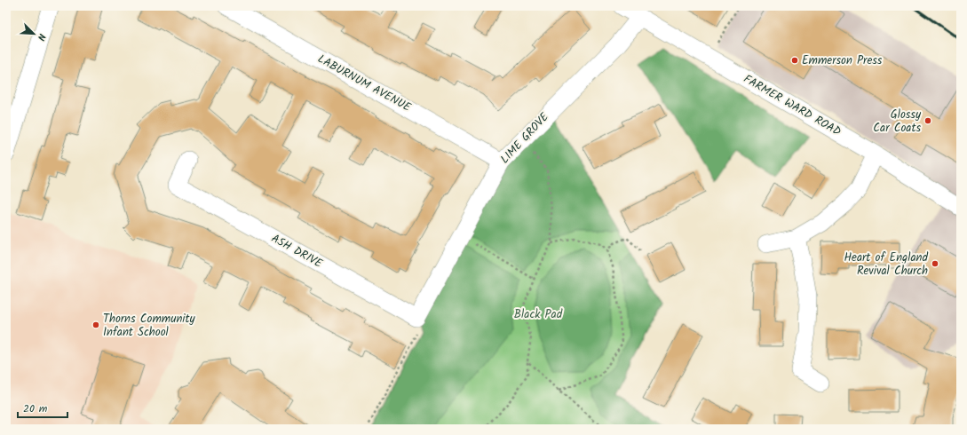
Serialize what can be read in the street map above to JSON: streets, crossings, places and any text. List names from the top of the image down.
{
  "streets": {
    "street": [
      "LABURNUM AVENUE",
      "FARMER WARD ROAD",
      "LIME GROVE",
      "ASH DRIVE"
    ]
  },
  "crossings": [
    ["LABURNUM AVENUE", "LIME GROVE"],
    ["FARMER WARD ROAD", "LIME GROVE"],
    ["LIME GROVE", "ASH DRIVE"]
  ],
  "parks": ["Black Pad"],
  "places": [
    "Emmerson Press",
    "Glossy Car Coats",
    "Heart of England Revival Church",
    "Thorns Community Infant School"
  ],
  "scale_bar": "20 m",
  "north": "bottom right"
}
